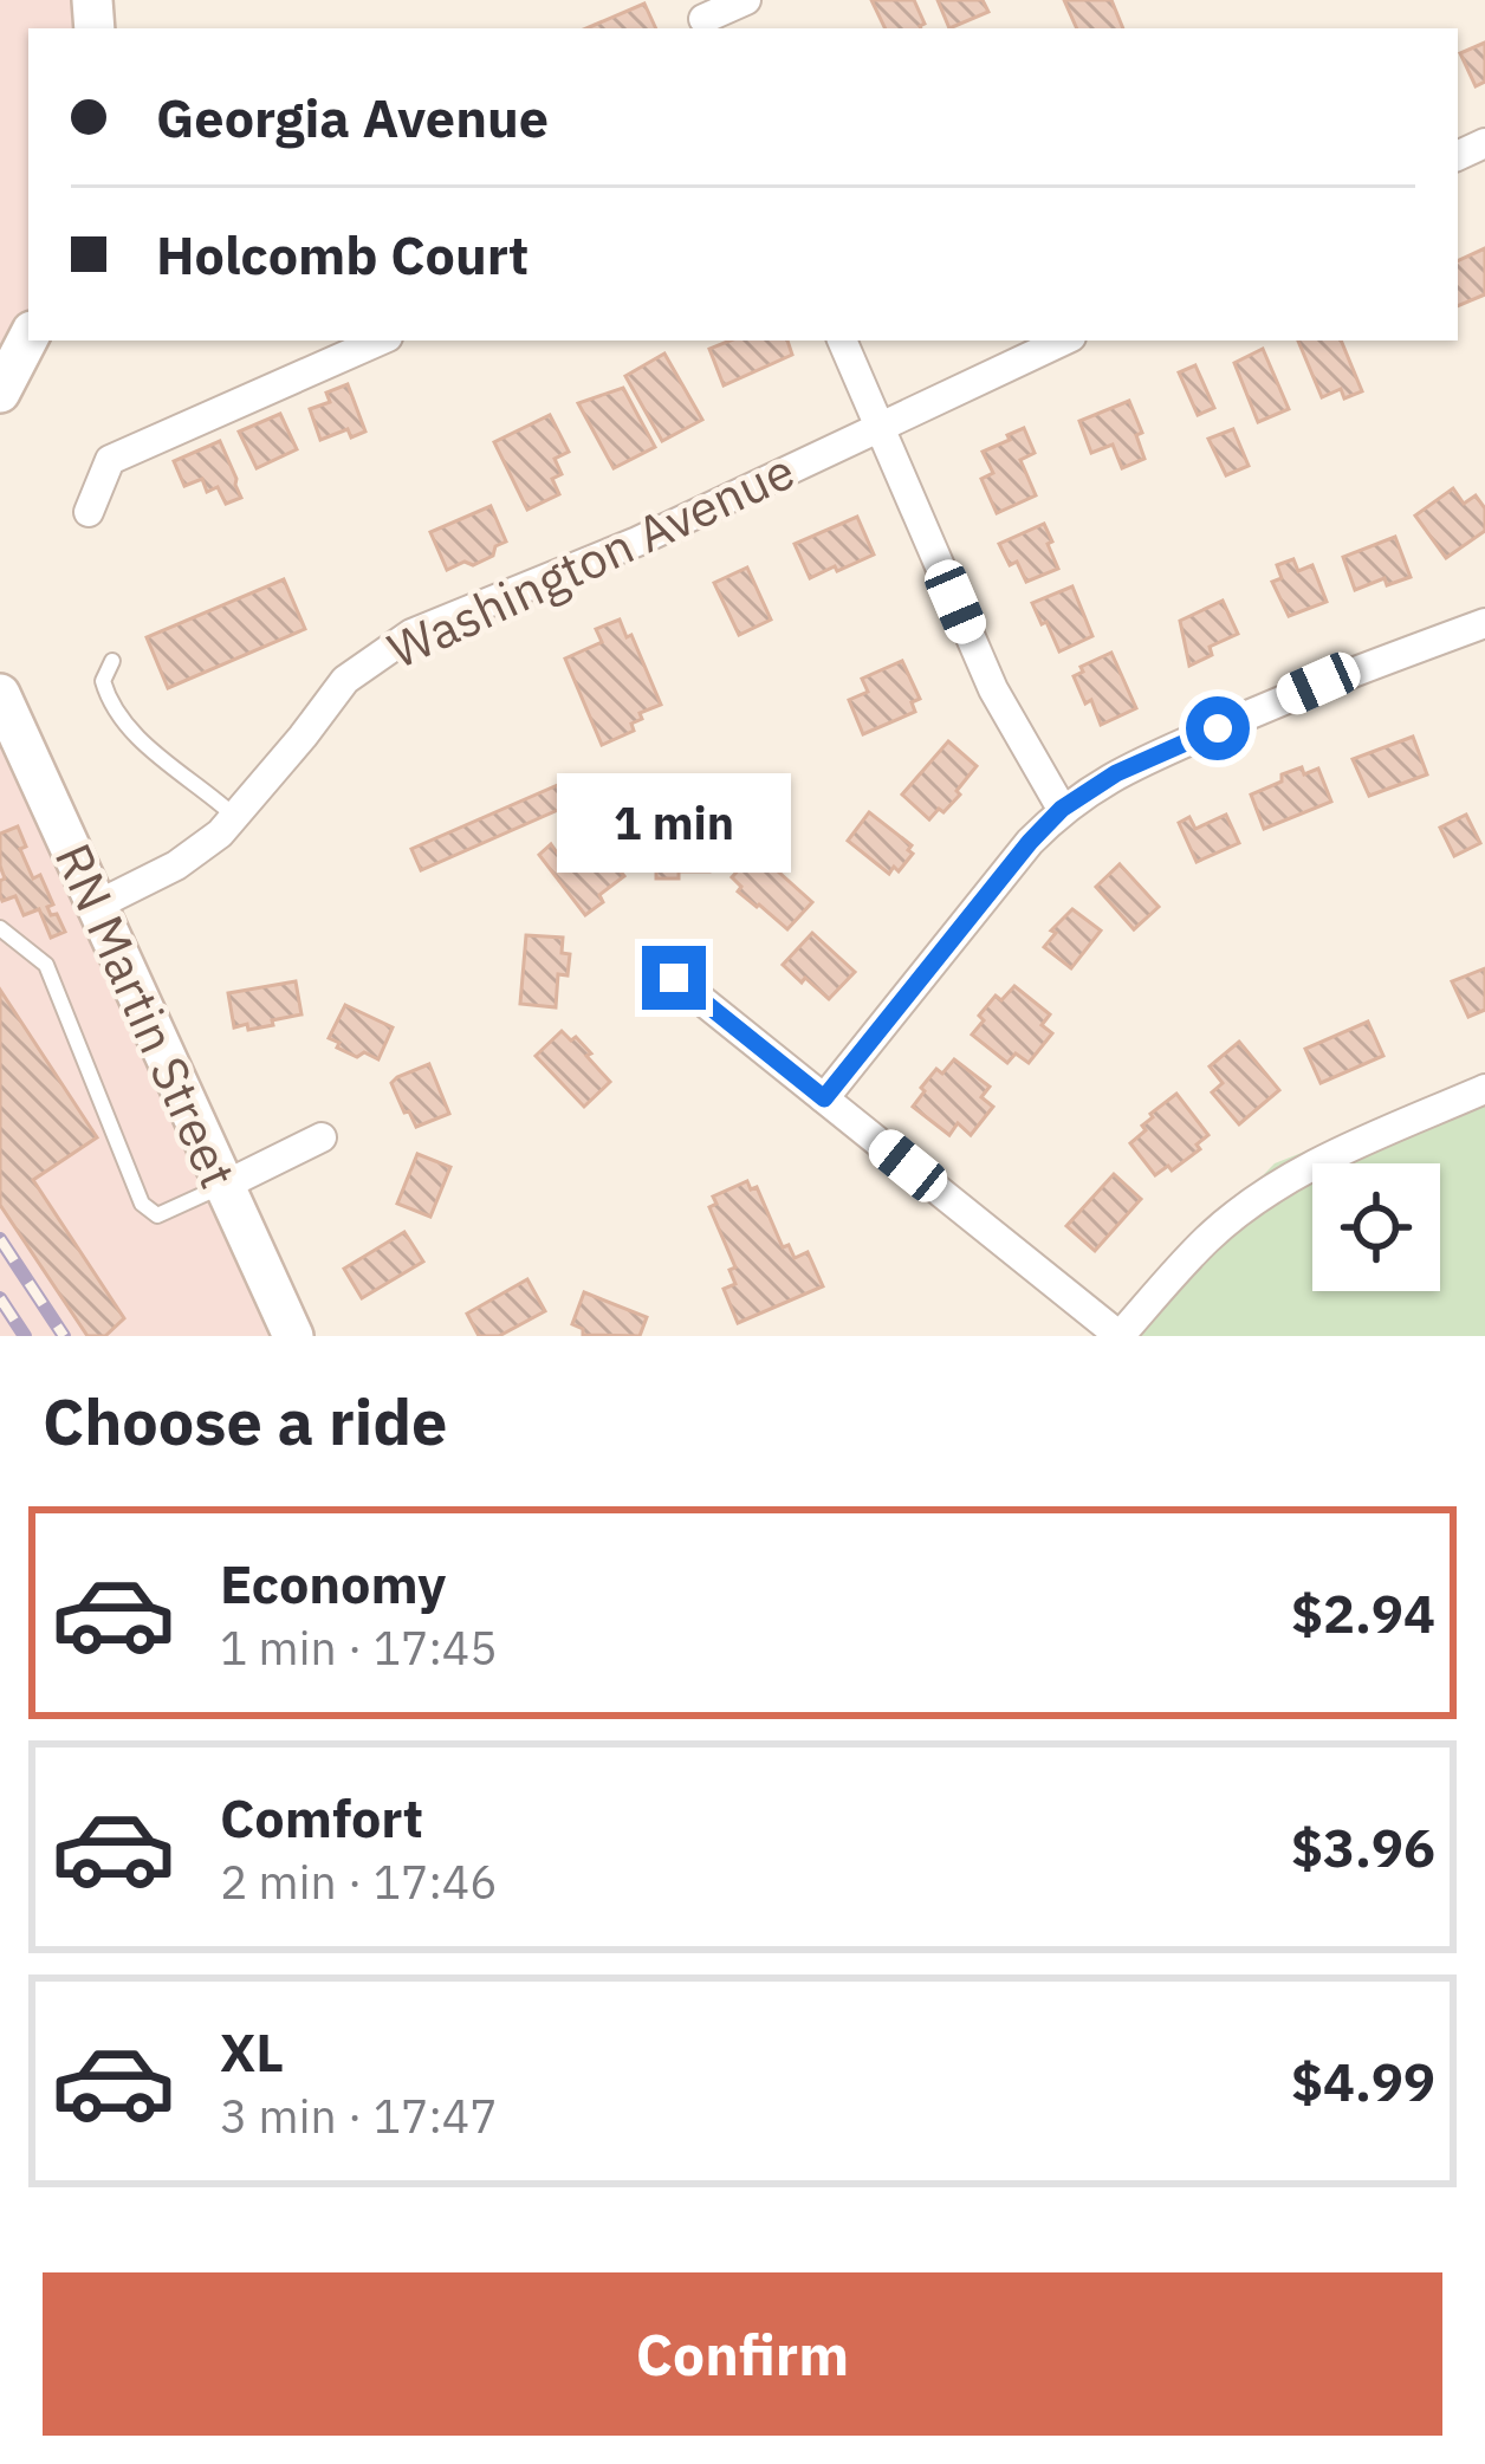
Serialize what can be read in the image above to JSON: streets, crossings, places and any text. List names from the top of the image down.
{
  "streets": {
    "street": ["Washington Avenue", "RN Martin Street"]
  },
  "crossings": [
    ["Washington Avenue", "RN Martin Street"]
  ],
  "page": {
    "banner": ["Georgia Avenue", "Holcomb Court"],
    "bubble": "1 min",
    "heading": "Choose a ride",
    "list": [
      {
        "name": "Economy",
        "note": "1 min · 17:45",
        "value": "$2.94"
      },
      {
        "name": "Comfort",
        "note": "2 min · 17:46",
        "value": "$3.96"
      },
      {
        "name": "XL",
        "note": "3 min · 17:47",
        "value": "$4.99"
      }
    ],
    "buttons": "Confirm"
  }
}
